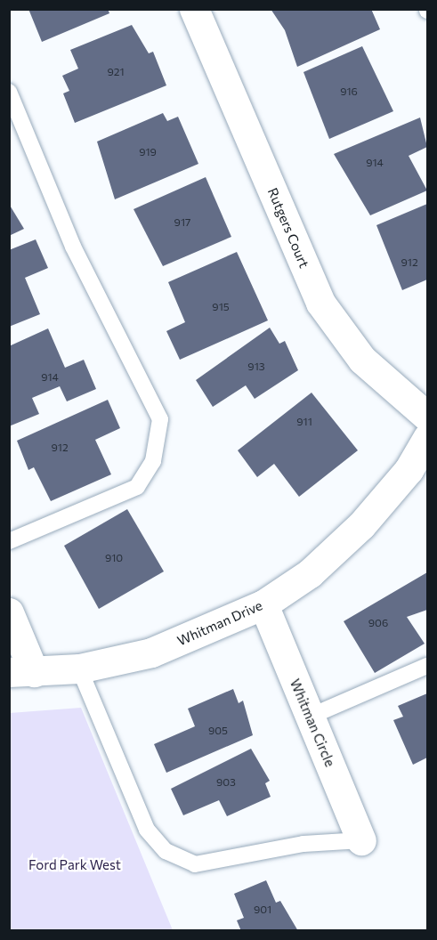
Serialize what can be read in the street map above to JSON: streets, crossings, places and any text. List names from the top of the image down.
{
  "streets": {
    "street": ["Rutgers Court", "Whitman Drive", "Whitman Circle"]
  },
  "crossings": [
    ["Whitman Drive", "Whitman Circle"]
  ],
  "parks": ["Ford Park West"],
  "house_numbers": [
    "921",
    "916",
    "919",
    "914",
    "917",
    "912",
    "915",
    "913",
    "914",
    "911",
    "912",
    "910",
    "906",
    "905",
    "903",
    "901"
  ]
}
